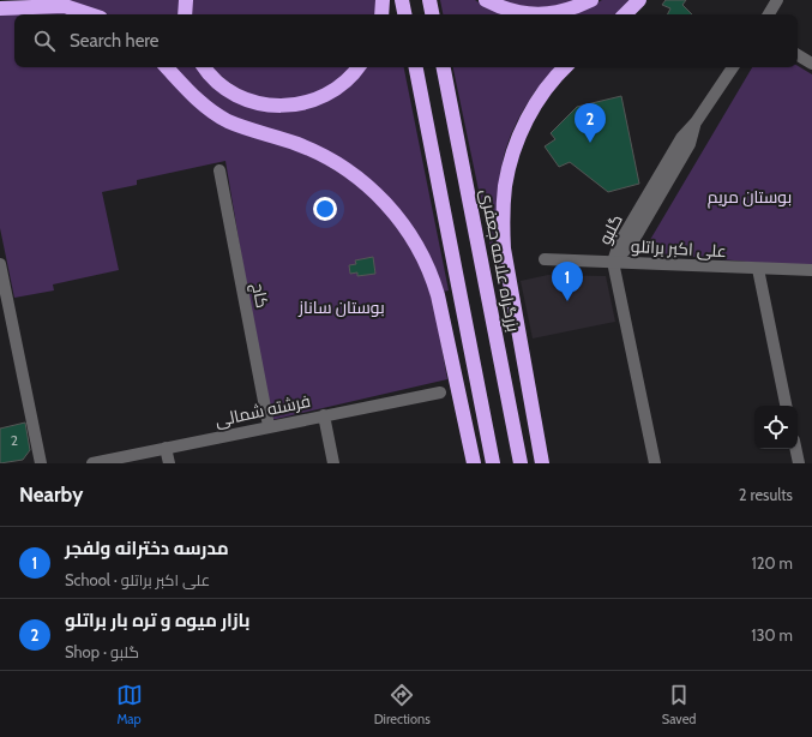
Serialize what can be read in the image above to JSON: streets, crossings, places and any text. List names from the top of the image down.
{
  "streets": {
    "highway": ["بزرگراه علامه جعفری"],
    "street": [
      "گلبو",
      "علی اکبر براتلو",
      "کاج",
      "فرشته شمالی"
    ]
  },
  "crossings": [
    ["گلبو", "علی اکبر براتلو"],
    ["کاج", "فرشته شمالی"]
  ],
  "parks": ["بوستان مریم", "بوستان ساناز"],
  "house_numbers": ["2"],
  "page": {
    "search": "Search here",
    "pins": ["2", "1"],
    "heading": ["Nearby", "2 results"],
    "list": [
      {
        "mark": "1",
        "name": "مدرسه دخترانه ولفجر",
        "note": "School · علی اکبر براتلو",
        "value": "120 m"
      },
      {
        "mark": "2",
        "name": "بازار میوه و تره بار براتلو",
        "note": "Shop · گلبو",
        "value": "130 m"
      }
    ],
    "nav": ["Map", "Directions", "Saved"]
  }
}
